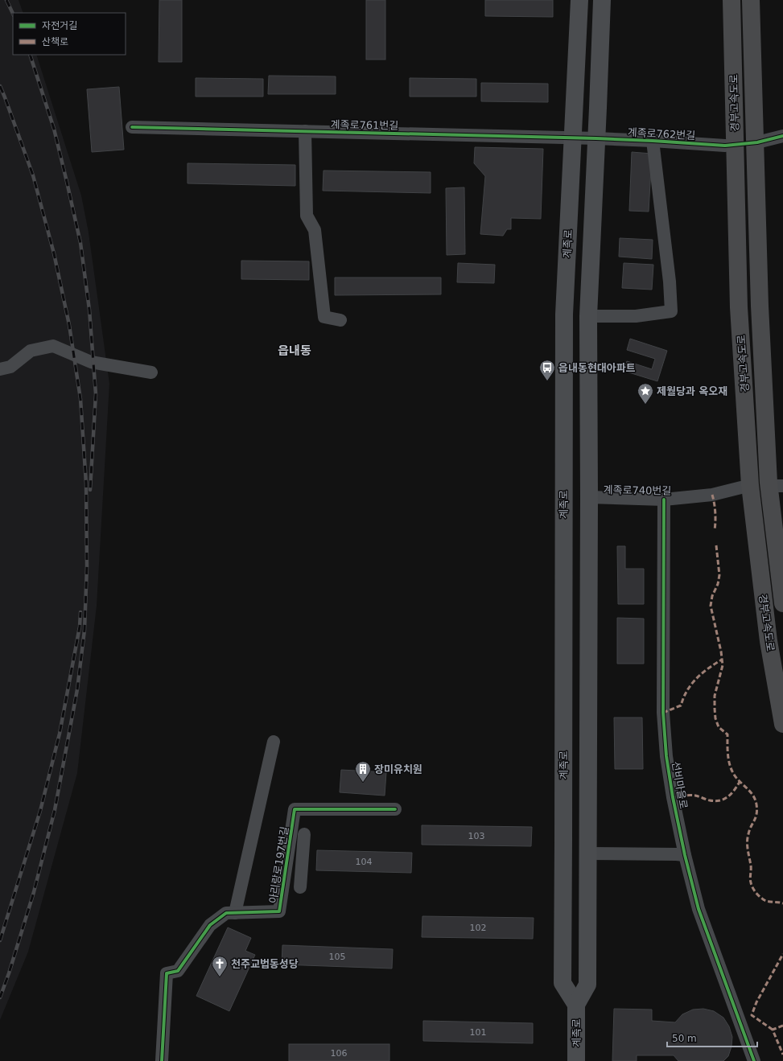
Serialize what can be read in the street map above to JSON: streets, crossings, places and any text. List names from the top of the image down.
{
  "streets": {
    "highway": ["경부고속도로"],
    "main road": ["계족로"],
    "street": [
      "계족로761번길",
      "계족로762번길",
      "계족로740번길",
      "선비마을로",
      "아리랑로197번길"
    ]
  },
  "crossings": [
    ["계족로761번길", "계족로762번길"],
    ["계족로761번길", "계족로"],
    ["계족로762번길", "계족로"],
    ["계족로", "계족로740번길"],
    ["계족로740번길", "선비마을로"]
  ],
  "districts": ["읍내동"],
  "places": {
    "bus stop": ["읍내동현대아파트"],
    "place": ["제월당과 옥오재"],
    "building": ["장미유치원"],
    "church": ["천주교법동성당"]
  },
  "house_numbers": [
    "103",
    "104",
    "102",
    "105",
    "101",
    "106"
  ],
  "legend": ["자전거길", "산책로"],
  "scale_bar": "50 m"
}
